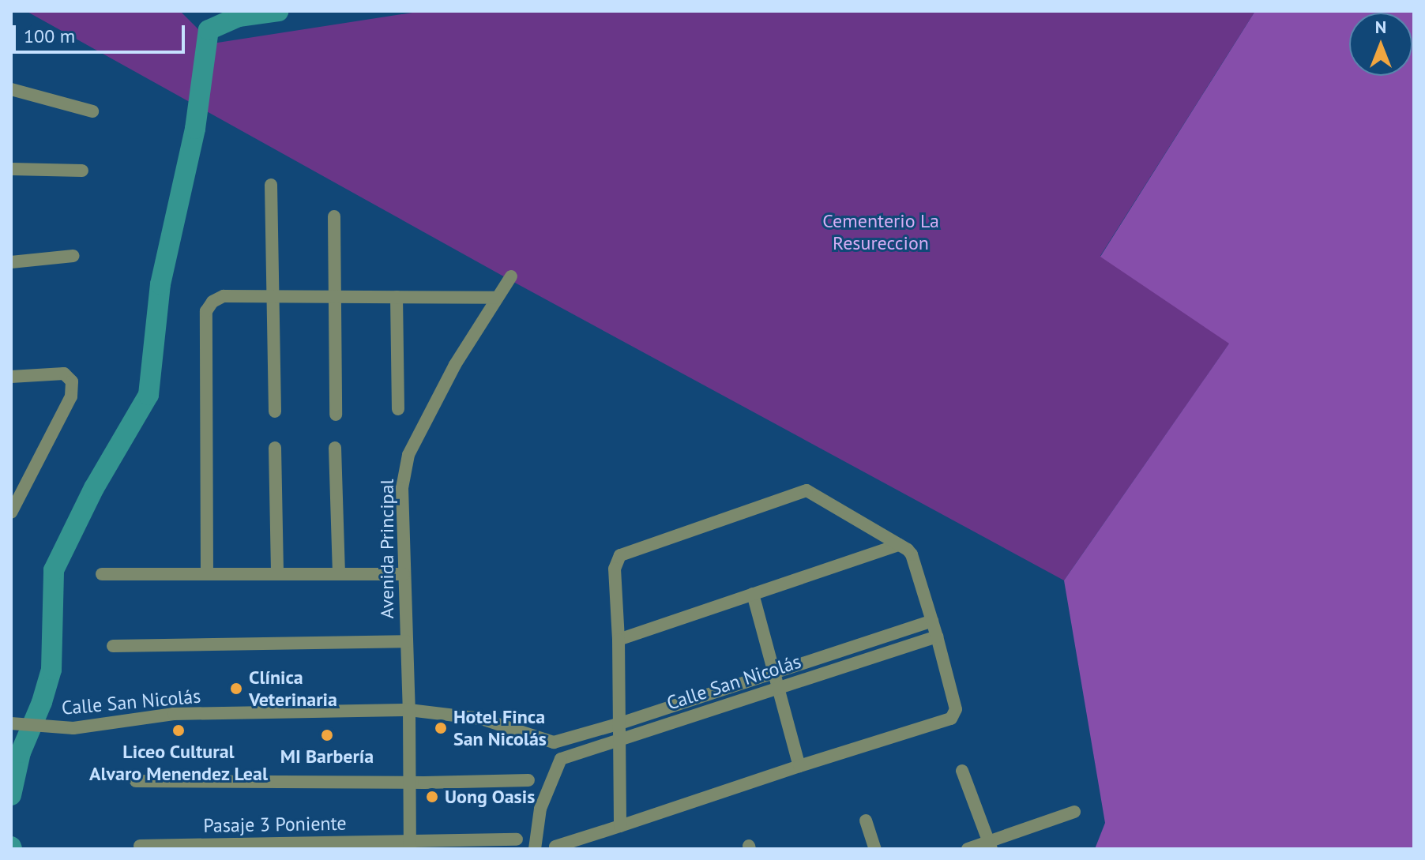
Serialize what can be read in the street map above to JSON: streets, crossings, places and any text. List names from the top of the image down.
{
  "streets": {
    "street": ["Avenida Principal", "Calle San Nicolás", "Pasaje 3 Poniente"]
  },
  "crossings": [
    ["Avenida Principal", "Calle San Nicolás"],
    ["Avenida Principal", "Pasaje 3 Poniente"]
  ],
  "parks": ["Cementerio La Resureccion"],
  "places": [
    "Clínica Veterinaria",
    "Hotel Finca San Nicolás",
    "Liceo Cultural Alvaro Menendez Leal",
    "MI Barbería",
    "Uong Oasis"
  ],
  "scale_bar": "100 m",
  "north": "top"
}
